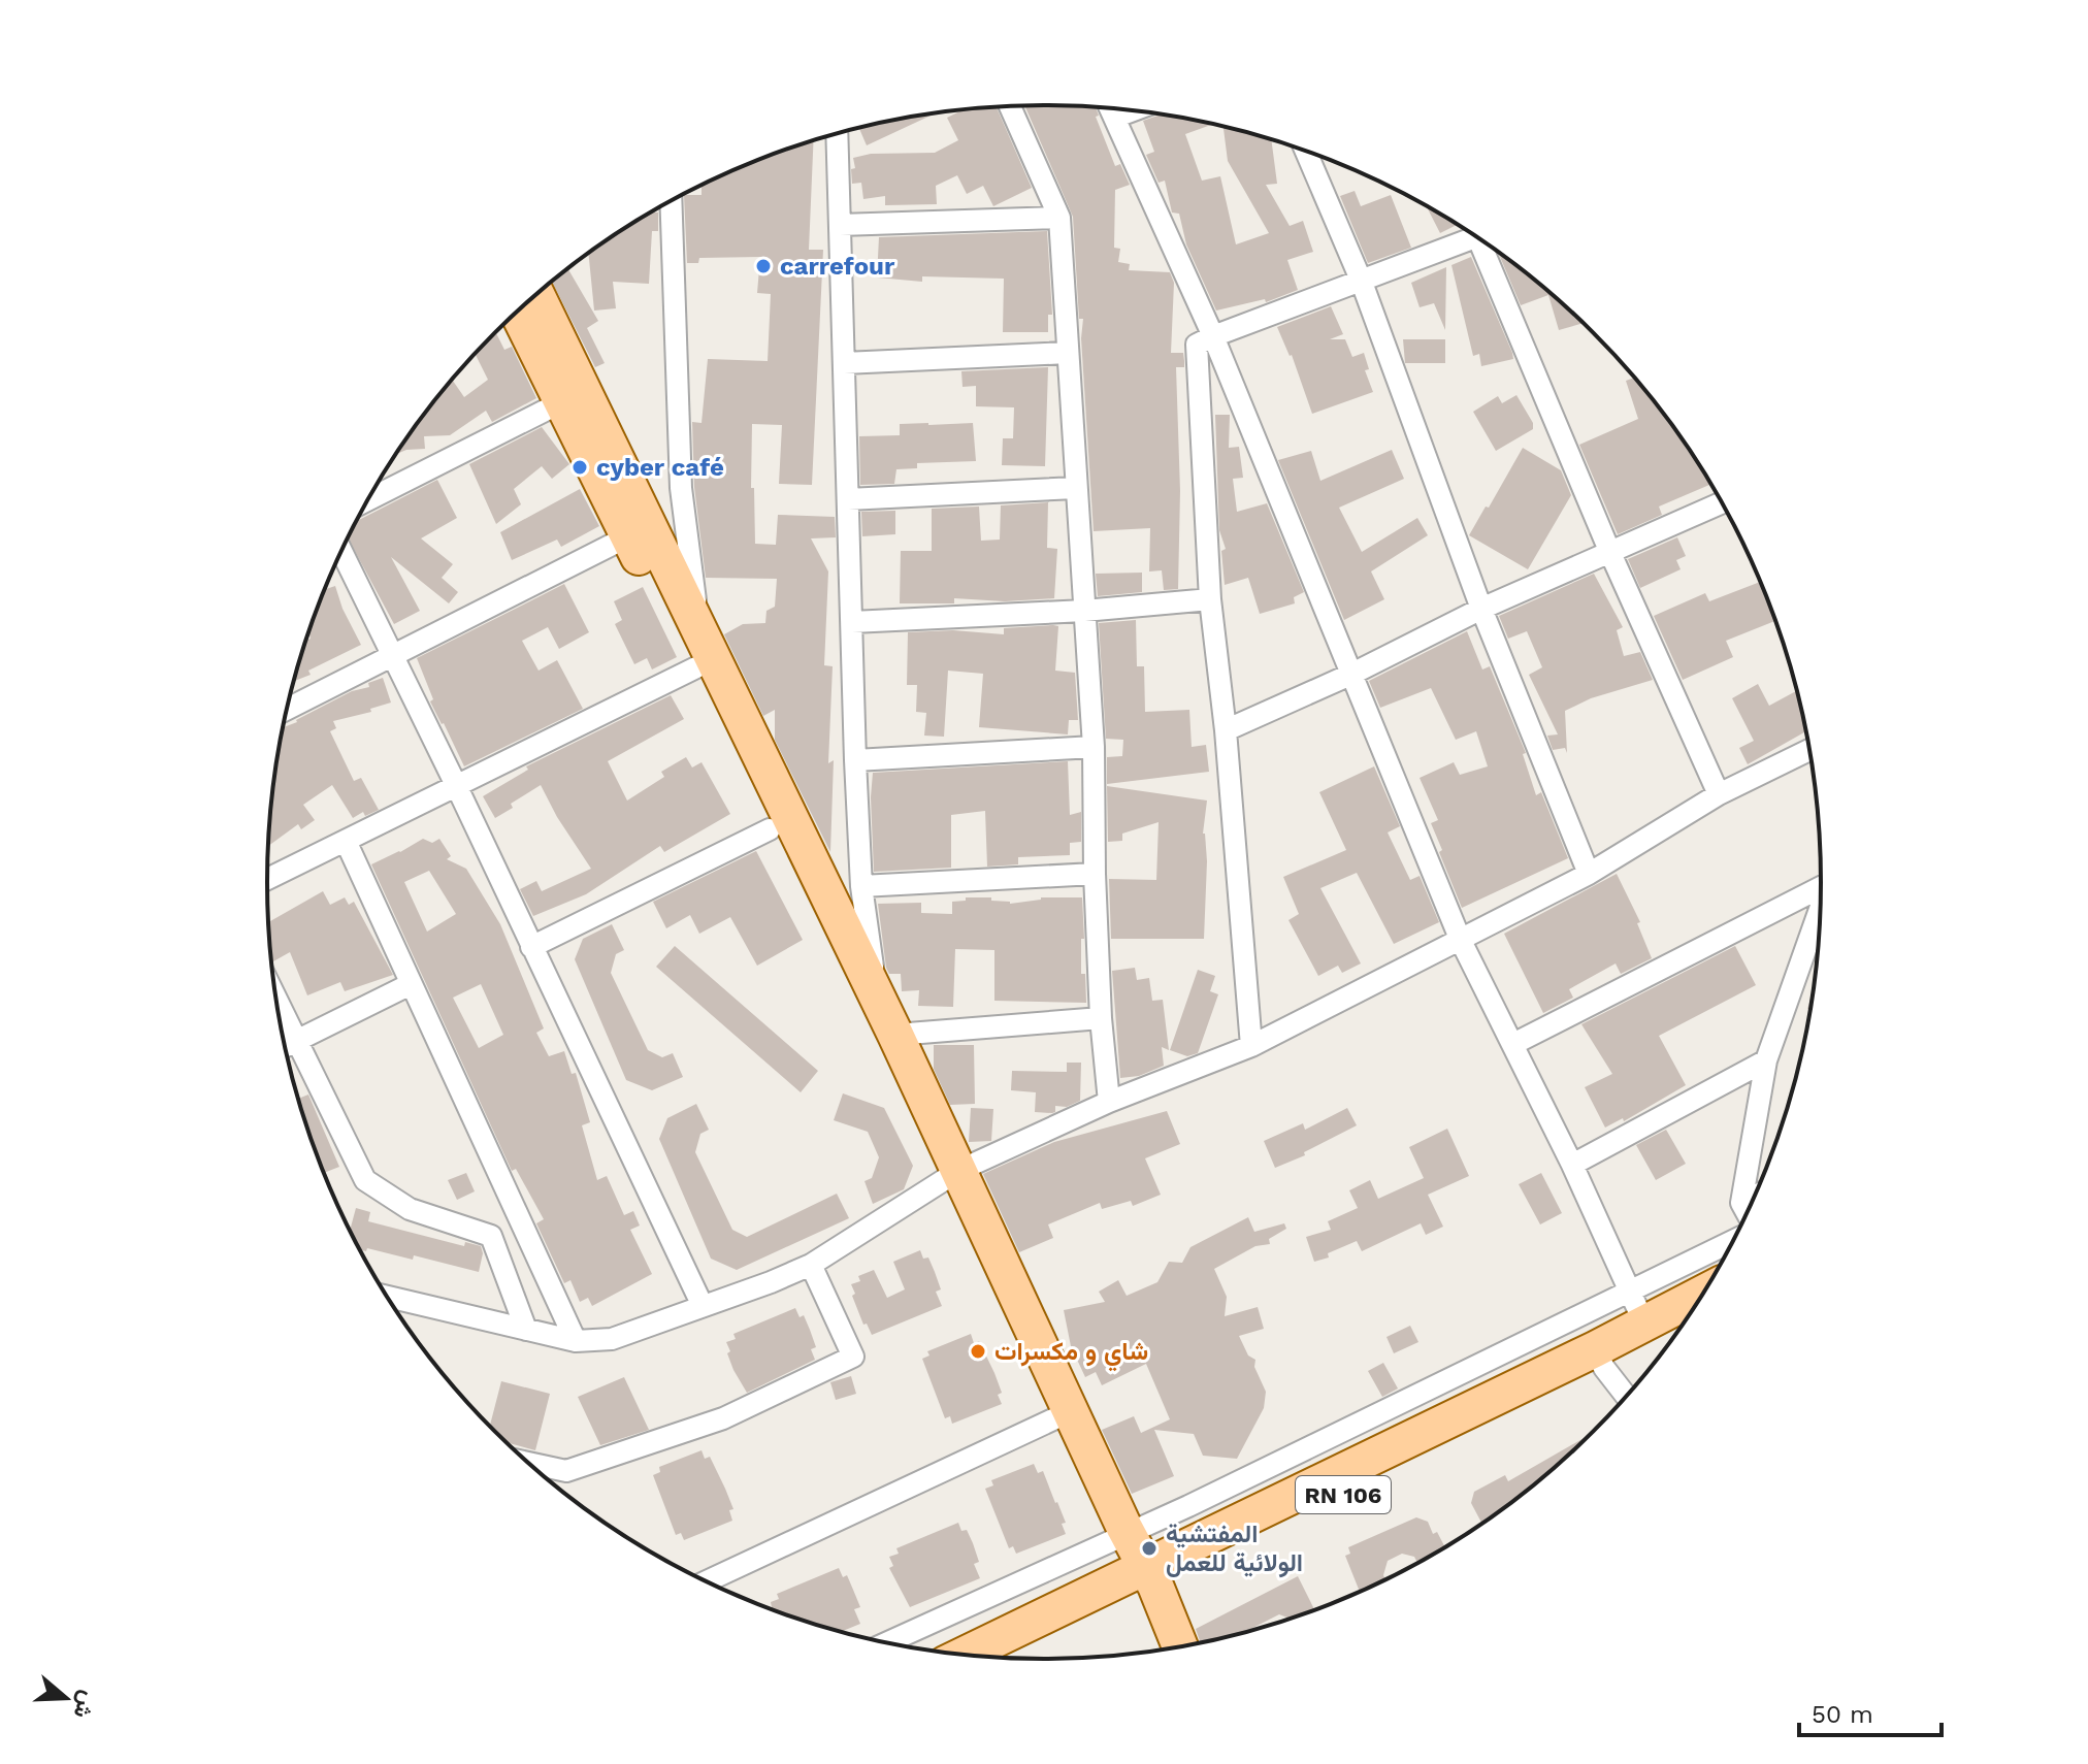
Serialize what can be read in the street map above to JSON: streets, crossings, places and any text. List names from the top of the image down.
{
  "streets": {
    "main road": ["RN 106"]
  },
  "places": [
    "carrefour",
    "cyber café",
    "شاي و مكسرات",
    "المفتشية الولائية للعمل"
  ],
  "scale_bar": "50 m",
  "north": "right"
}
